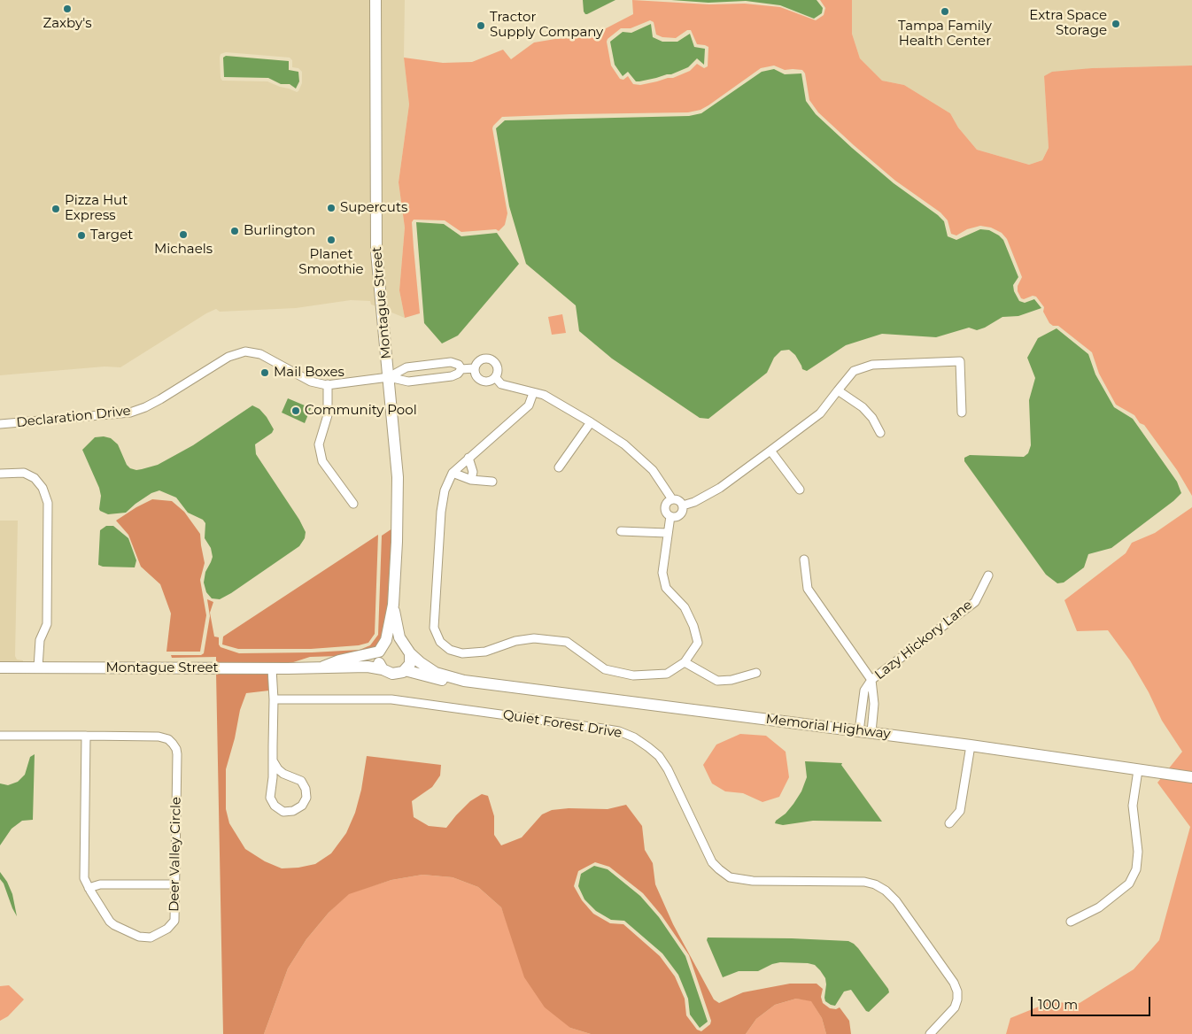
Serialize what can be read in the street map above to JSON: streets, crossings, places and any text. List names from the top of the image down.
{
  "streets": {
    "street": [
      "Montague Street",
      "Declaration Drive",
      "Lazy Hickory Lane",
      "Quiet Forest Drive",
      "Memorial Highway",
      "Deer Valley Circle"
    ]
  },
  "crossings": [
    ["Montague Street", "Declaration Drive"],
    ["Montague Street", "Memorial Highway"]
  ],
  "places": [
    "Zaxby's",
    "Tampa Family Health Center",
    "Extra Space Storage",
    "Tractor Supply Company",
    "Supercuts",
    "Pizza Hut Express",
    "Burlington",
    "Michaels",
    "Target",
    "Planet Smoothie",
    "Mail Boxes",
    "Community Pool"
  ],
  "scale_bar": "100 m"
}
